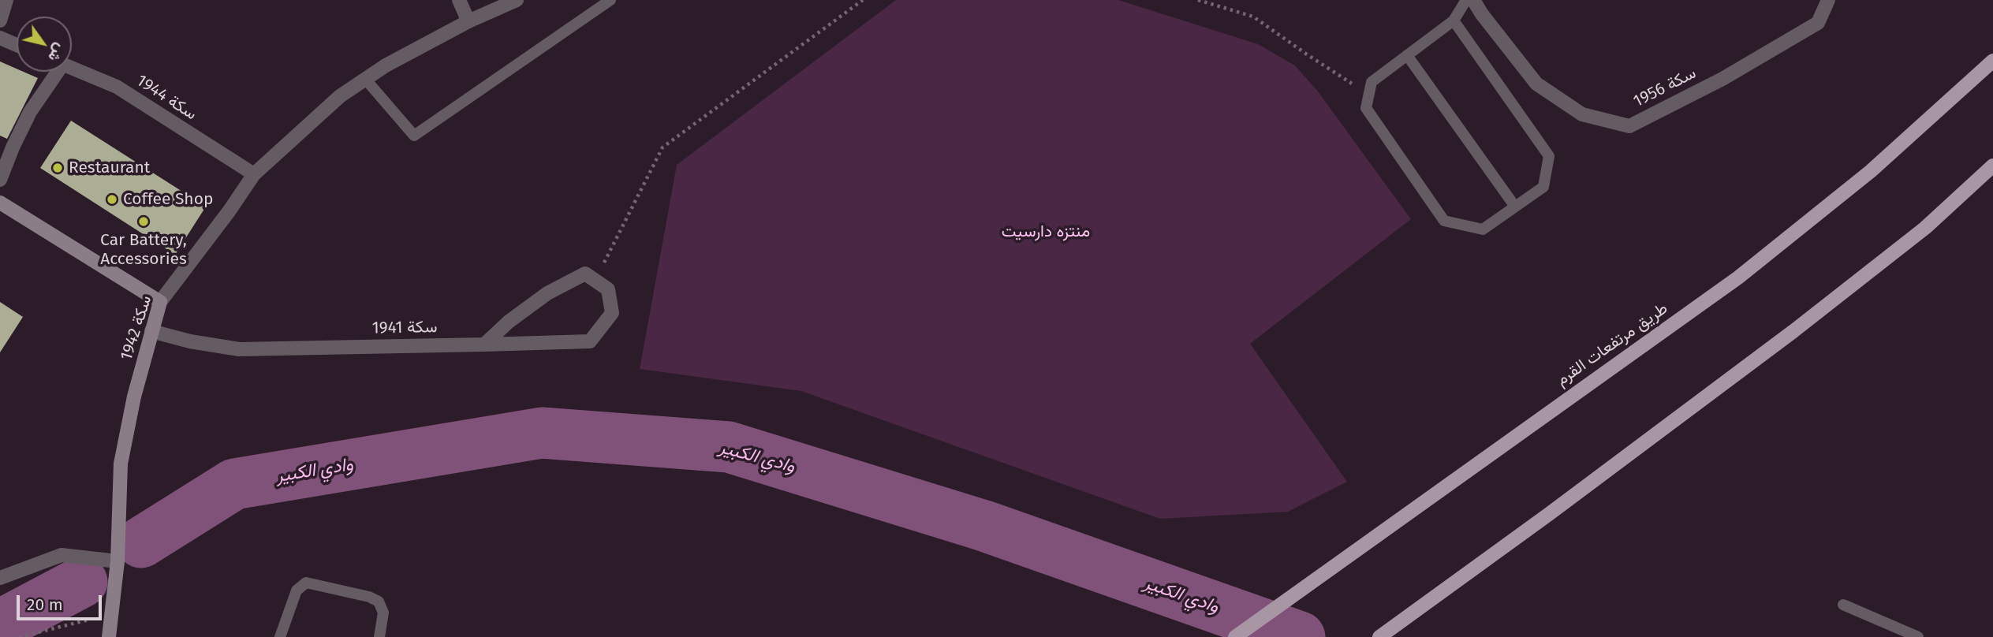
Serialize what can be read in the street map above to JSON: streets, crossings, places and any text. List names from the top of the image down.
{
  "streets": {
    "main road": ["طريق مرتفعات القرم"],
    "street": [
      "سكة 1956",
      "سكة 1944",
      "سكة 1942",
      "سكة 1941"
    ]
  },
  "crossings": [
    ["سكة 1944", "سكة 1942"],
    ["سكة 1942", "سكة 1941"]
  ],
  "water": ["وادي الكبير"],
  "parks": ["منتزه دارسيت"],
  "places": ["Restaurant", "Coffee Shop", "Car Battery, Accessories"],
  "scale_bar": "20 m",
  "north": "bottom right"
}
